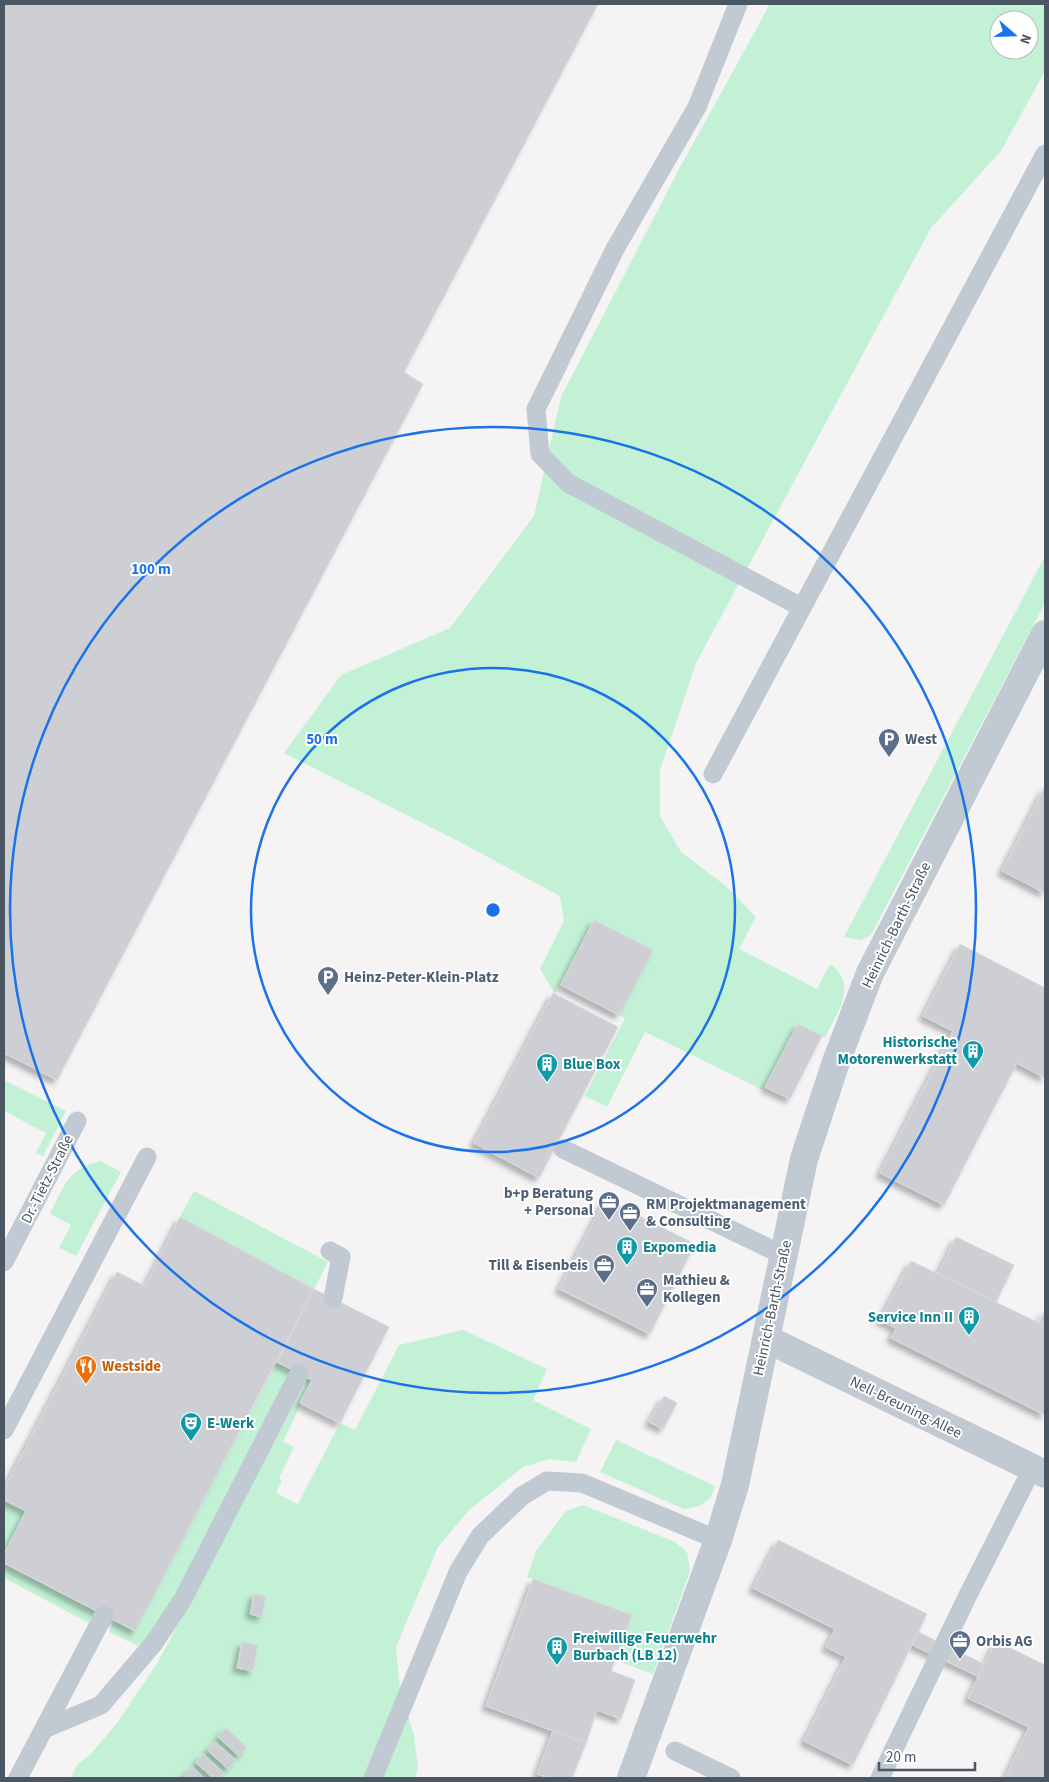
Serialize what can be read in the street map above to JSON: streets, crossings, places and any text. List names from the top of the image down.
{
  "streets": {
    "street": ["Heinrich-Barth-Straße", "Nell-Breuning-Allee"],
    "lane": ["Dr.-Tietz-Straße"]
  },
  "crossings": [
    ["Heinrich-Barth-Straße", "Nell-Breuning-Allee"]
  ],
  "places": {
    "parking": ["West", "Heinz-Peter-Klein-Platz"],
    "building": [
      "Historische Motorenwerkstatt",
      "Blue Box",
      "Expomedia",
      "Service Inn II",
      "Freiwillige Feuerwehr Burbach (LB 12)"
    ],
    "office": [
      "b+p Beratung + Personal",
      "RM Projektmanagement & Consulting",
      "Till & Eisenbeis",
      "Mathieu & Kollegen",
      "Orbis AG"
    ],
    "restaurant": ["Westside"],
    "theatre": ["E-Werk"]
  },
  "scale_bar": "20 m",
  "north": "right",
  "rings": ["100 m", "50 m"]
}
